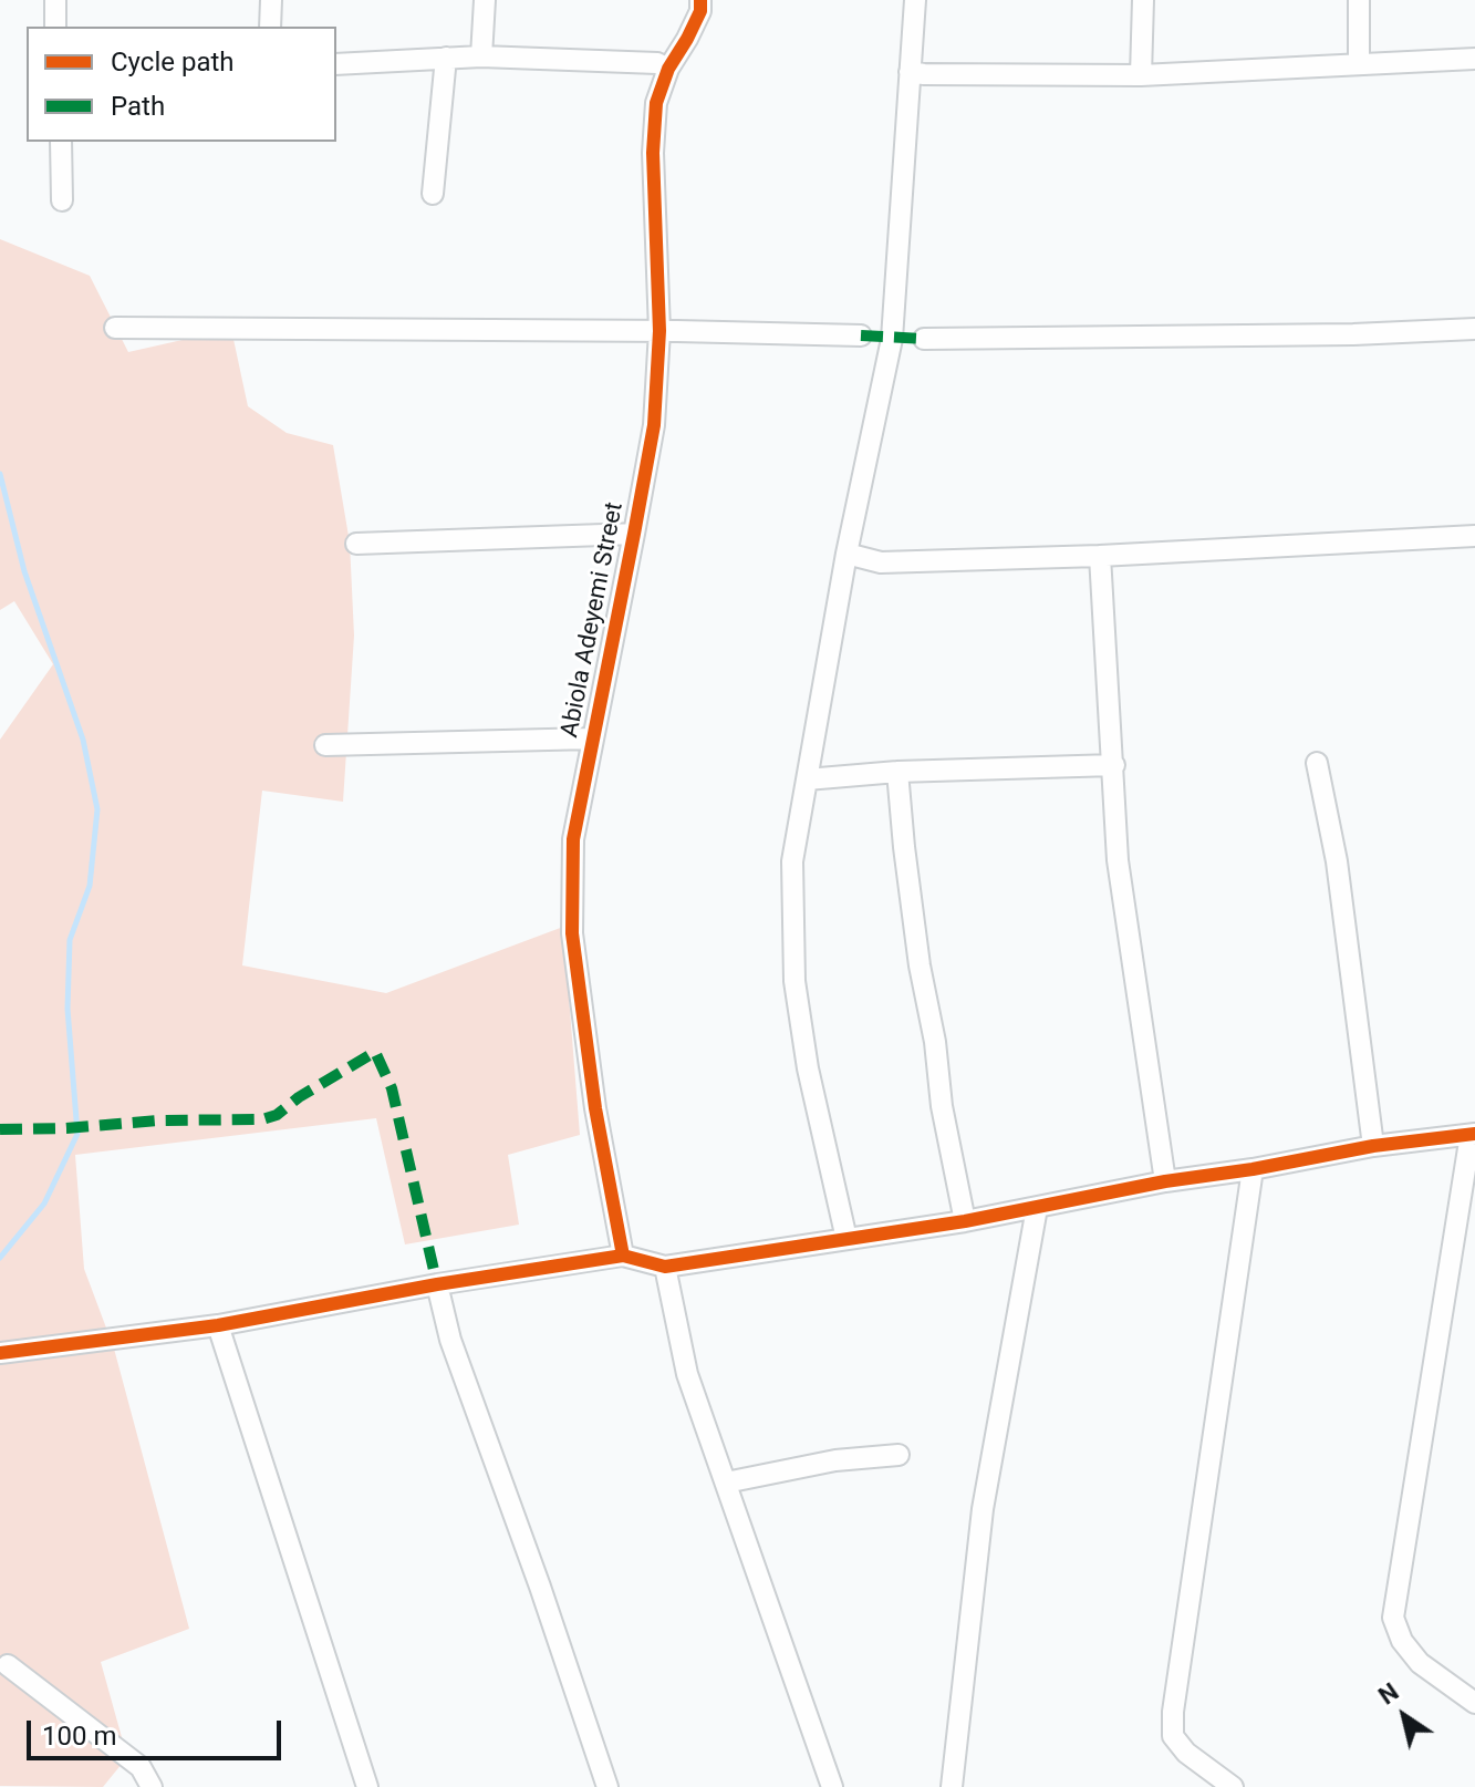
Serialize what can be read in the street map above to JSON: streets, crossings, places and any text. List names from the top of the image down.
{
  "streets": {
    "street": ["Abiola Adeyemi Street"]
  },
  "legend": ["Cycle path", "Path"],
  "scale_bar": "100 m",
  "north": "top left"
}
